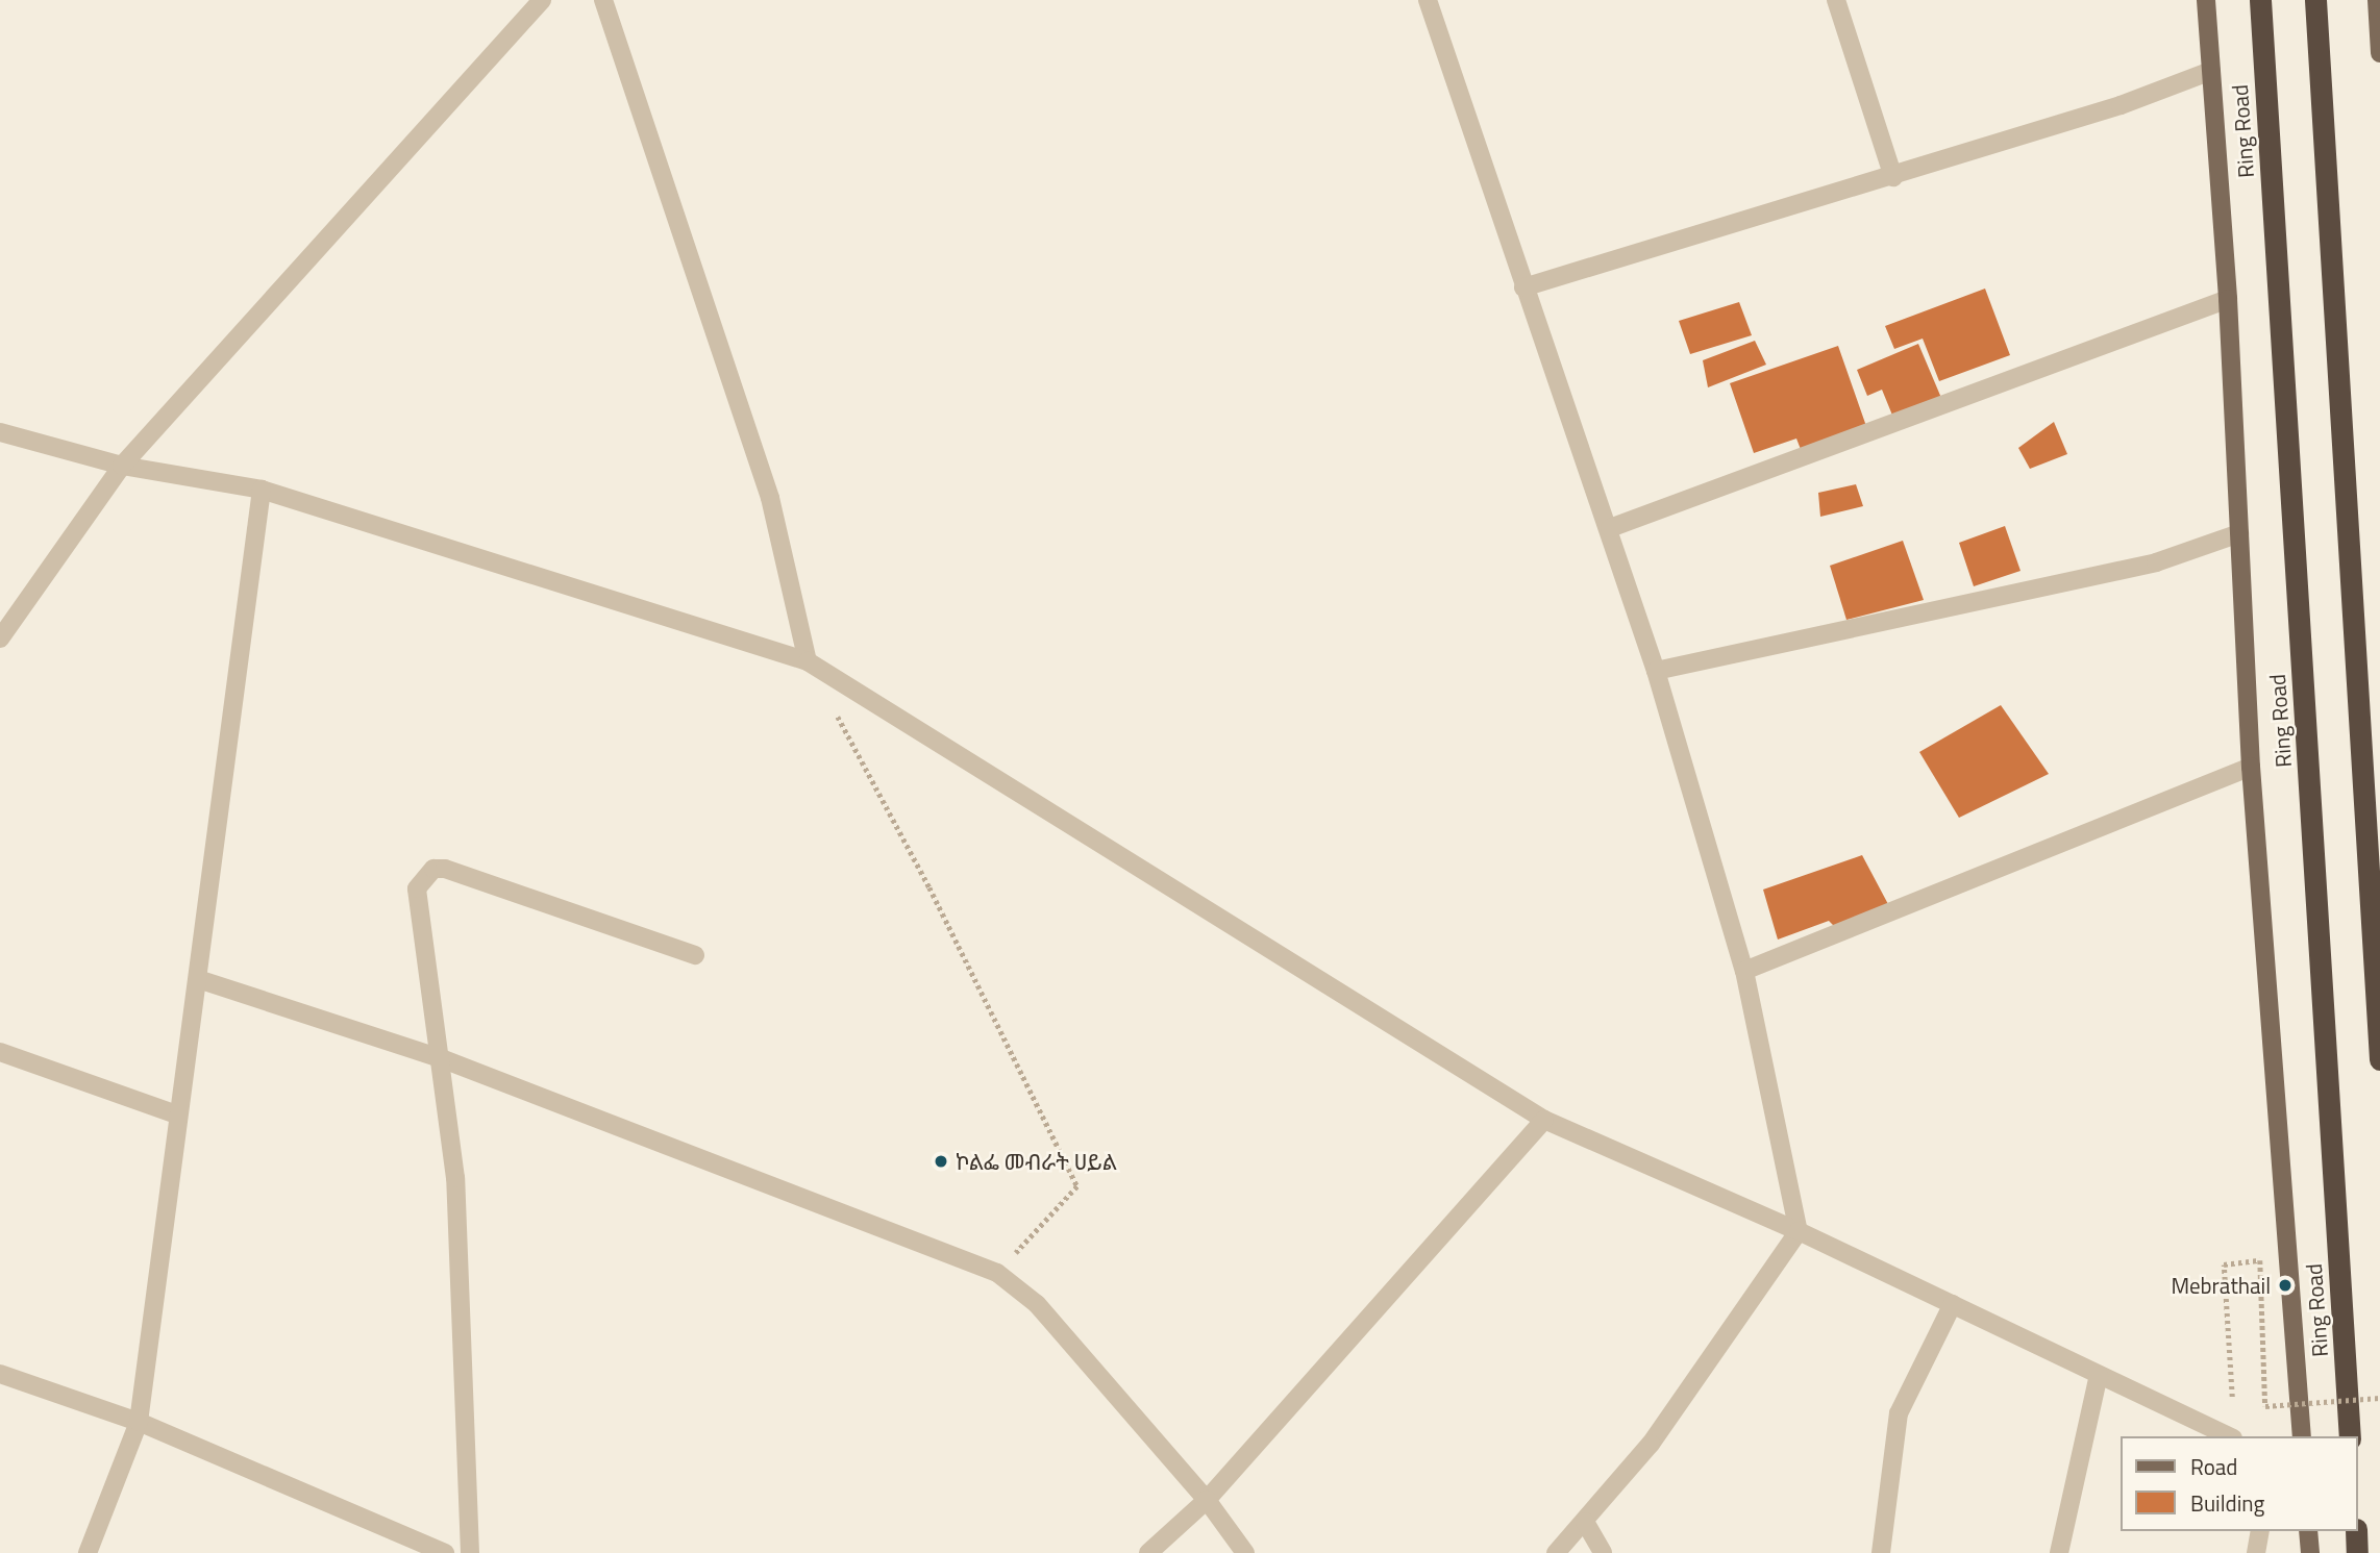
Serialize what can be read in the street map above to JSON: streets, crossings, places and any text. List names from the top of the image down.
{
  "streets": {
    "highway": ["Ring Road"]
  },
  "places": ["ኮልፌ መብራት ሀይል", "Mebrathail"],
  "legend": ["Road", "Building"]
}
